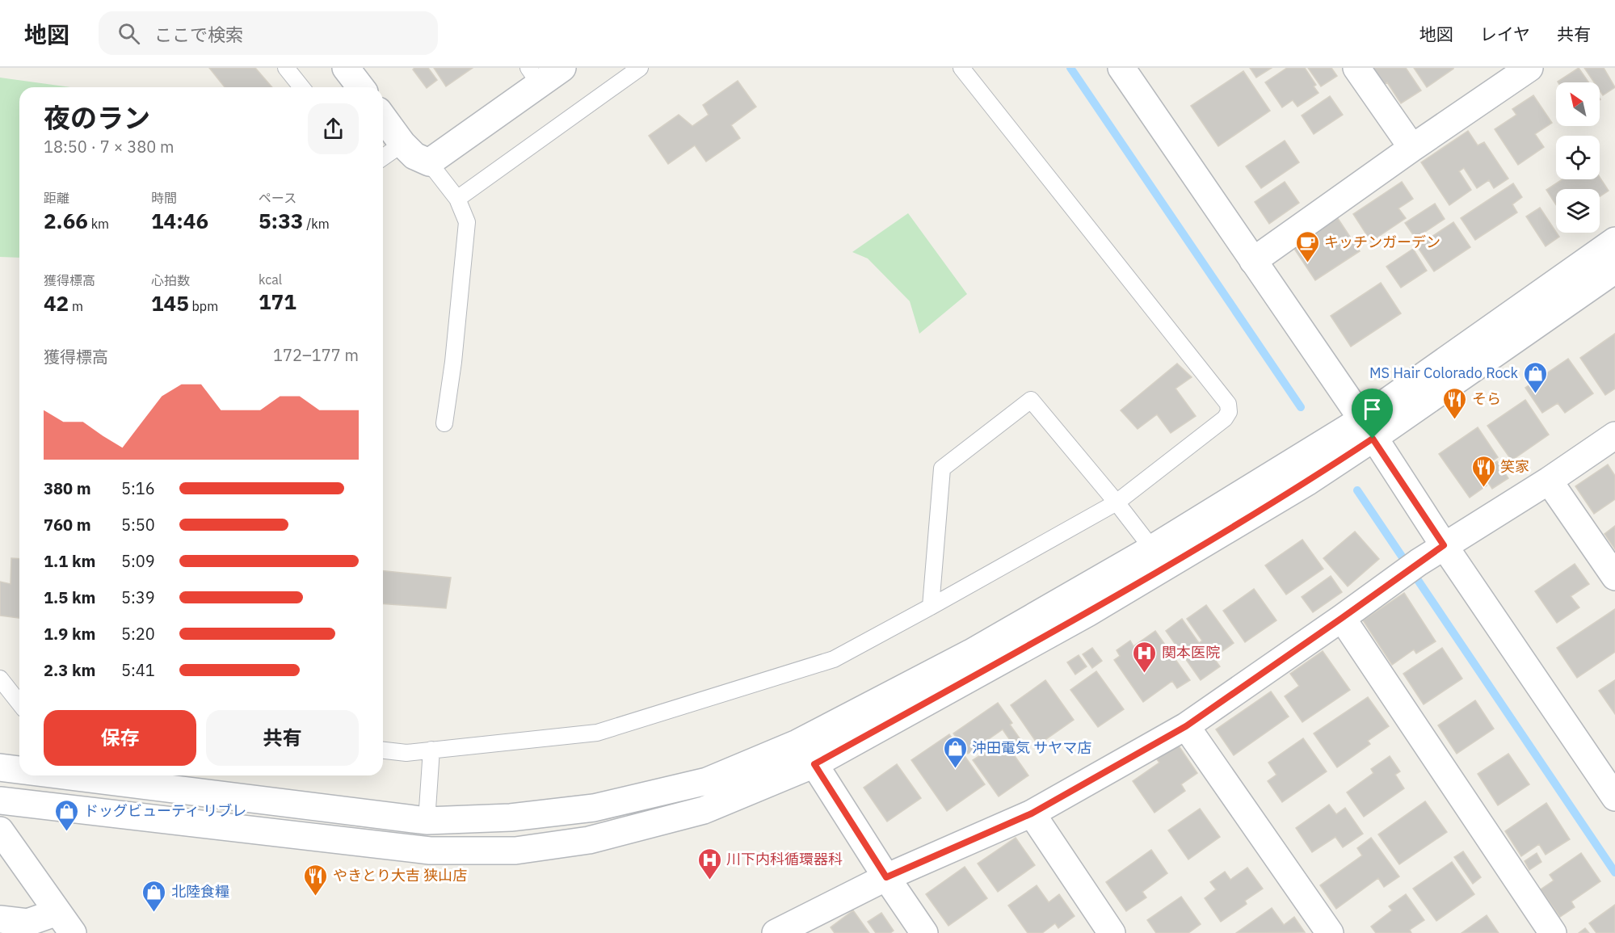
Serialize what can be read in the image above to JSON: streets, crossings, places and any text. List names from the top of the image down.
{
  "places": {
    "cafe": ["キッチンガーデン"],
    "shop": [
      "MS Hair Colorado Rock",
      "沖田電気 サヤマ店",
      "ドッグビューティ リブレ",
      "北陸食糧"
    ],
    "restaurant": ["そら", "笑家", "やきとり大吉 狭山店"],
    "hospital": ["関本医院", "川下内科循環器科"]
  },
  "north": "top left",
  "page": {
    "header": "地図",
    "search": "ここで検索",
    "nav": ["地図", "レイヤ", "共有"],
    "heading": ["夜のラン", "18:50 · 7 × 380 m"],
    "stats": [
      ["距離", "2.66 km"],
      ["時間", "14:46"],
      ["ペース", "5:33 /km"],
      ["獲得標高", "42 m"],
      ["心拍数", "145 bpm"],
      ["kcal", "171"]
    ],
    "chart": ["獲得標高", "172–177 m"],
    "list": [
      {
        "name": "380 m",
        "note": "5:16"
      },
      {
        "name": "760 m",
        "note": "5:50"
      },
      {
        "name": "1.1 km",
        "note": "5:09"
      },
      {
        "name": "1.5 km",
        "note": "5:39"
      },
      {
        "name": "1.9 km",
        "note": "5:20"
      },
      {
        "name": "2.3 km",
        "note": "5:41"
      }
    ],
    "buttons": ["保存", "共有"]
  }
}
